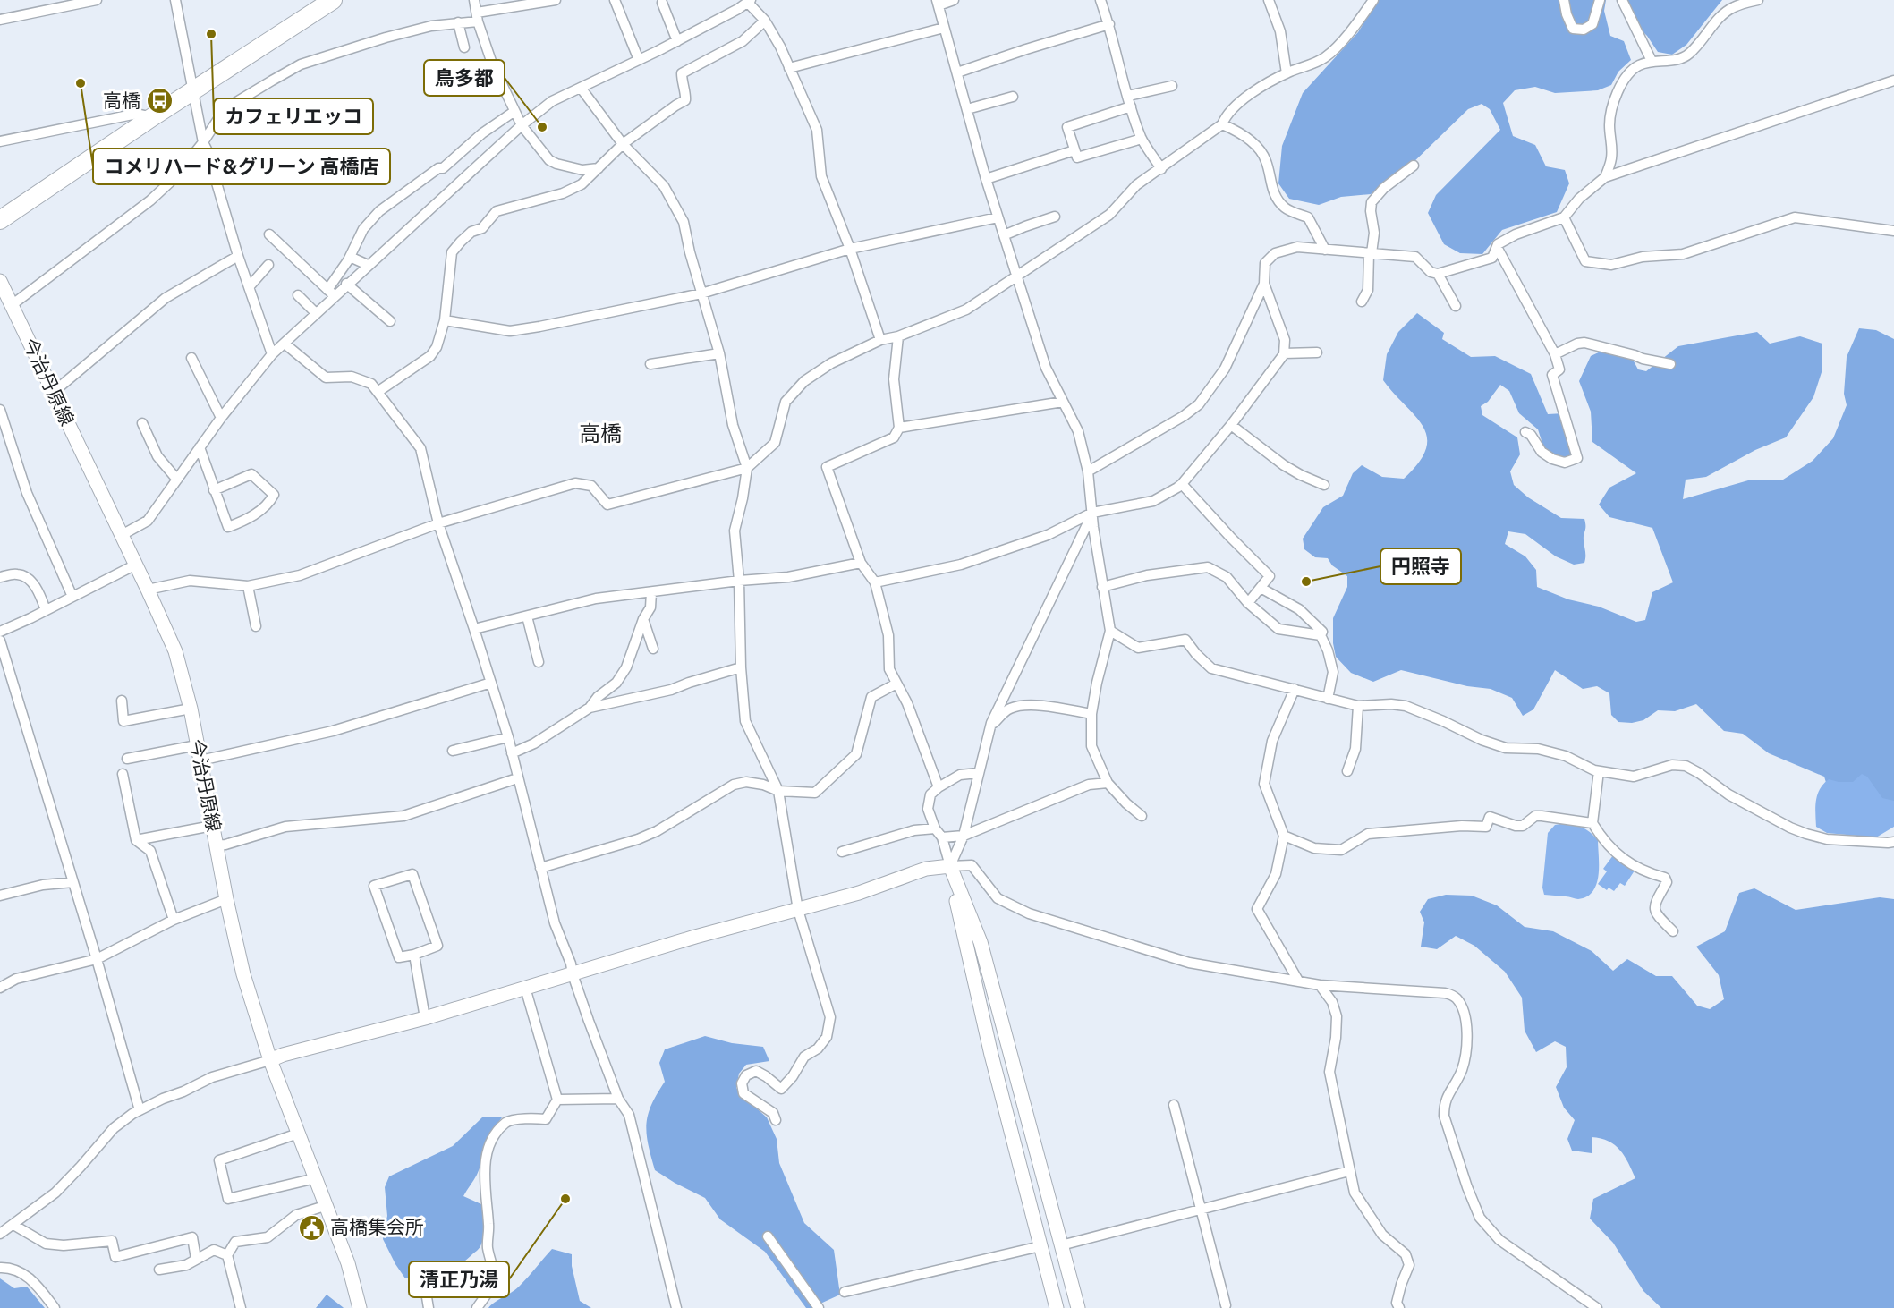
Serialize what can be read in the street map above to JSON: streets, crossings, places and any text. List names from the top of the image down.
{
  "streets": {
    "street": ["今治丹原線"]
  },
  "districts": ["高橋"],
  "places": {
    "other": [
      "カフェリエッコ",
      "コメリハード&グリーン 高橋店",
      "鳥多都",
      "円照寺",
      "清正乃湯"
    ],
    "bus stop": ["高橋"],
    "public building": ["高橋集会所"]
  }
}
